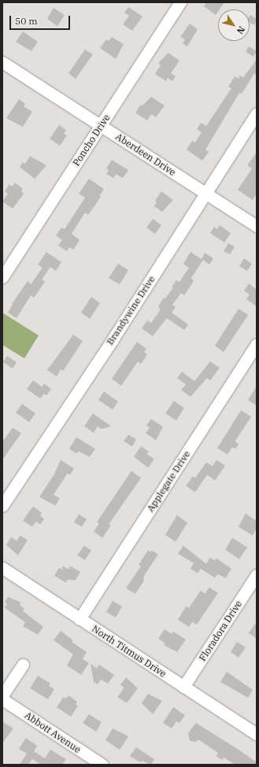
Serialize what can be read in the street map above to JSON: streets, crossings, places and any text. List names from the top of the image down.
{
  "streets": {
    "street": [
      "Poncho Drive",
      "Aberdeen Drive",
      "Brandywine Drive",
      "Applegate Drive",
      "Floradora Drive",
      "North Titmus Drive",
      "Abbott Avenue"
    ]
  },
  "crossings": [
    ["Poncho Drive", "Aberdeen Drive"],
    ["Aberdeen Drive", "Brandywine Drive"],
    ["Applegate Drive", "North Titmus Drive"],
    ["Floradora Drive", "North Titmus Drive"]
  ],
  "scale_bar": "50 m",
  "north": "bottom right"
}
